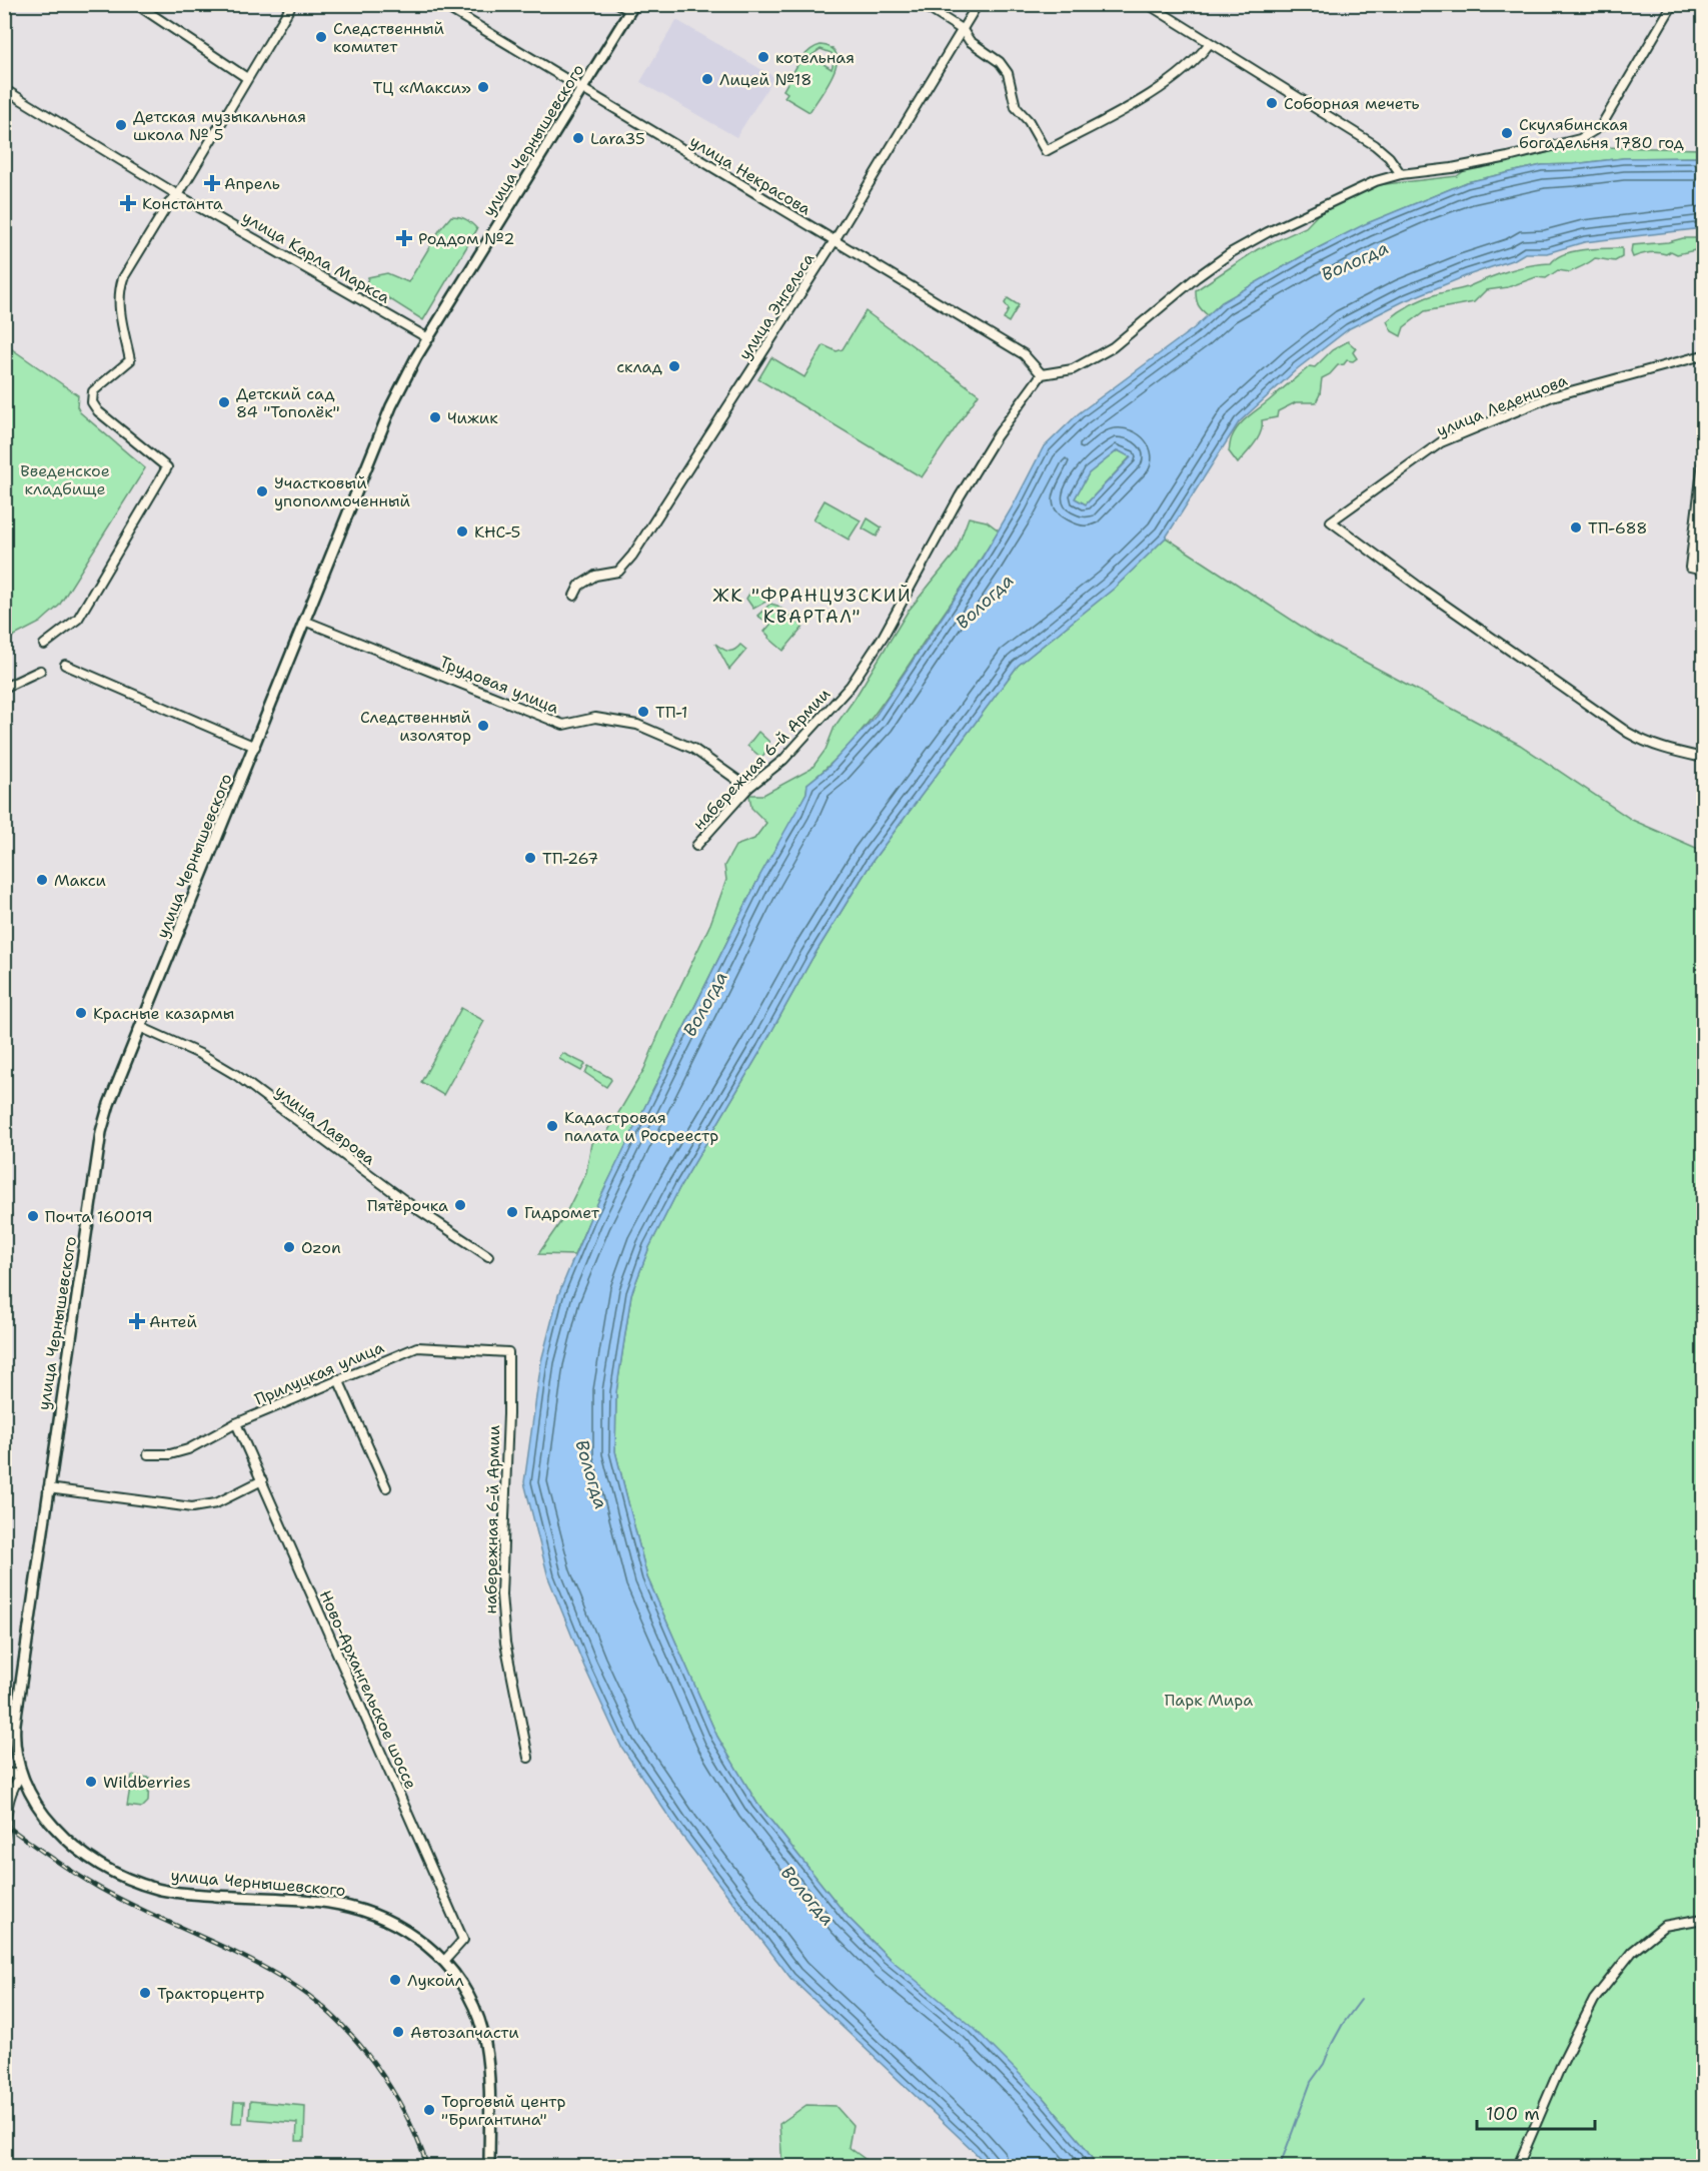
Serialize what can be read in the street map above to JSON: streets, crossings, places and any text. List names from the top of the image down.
{
  "streets": {
    "main road": ["улица Чернышевского"],
    "street": [
      "улица Некрасова",
      "улица Карла Маркса",
      "улица Энгельса",
      "улица Леденцова",
      "Трудовая улица",
      "набережная 6-й Армии",
      "улица Лаврова",
      "Прилуцкая улица",
      "Ново-Архангельское шоссе"
    ]
  },
  "crossings": [
    ["улица Чернышевского", "улица Некрасова"],
    ["улица Чернышевского", "улица Карла Маркса"],
    ["улица Чернышевского", "Трудовая улица"],
    ["улица Чернышевского", "улица Лаврова"],
    ["улица Чернышевского", "Ново-Архангельское шоссе"],
    ["улица Некрасова", "улица Энгельса"],
    ["улица Некрасова", "набережная 6-й Армии"],
    ["Трудовая улица", "набережная 6-й Армии"],
    ["набережная 6-й Армии", "Прилуцкая улица"],
    ["Прилуцкая улица", "Ново-Архангельское шоссе"]
  ],
  "districts": ["ЖК \"ФРАНЦУЗСКИЙ КВАРТАЛ\""],
  "water": ["Вологда"],
  "parks": ["Введенское кладбище", "Парк Мира"],
  "places": {
    "other": [
      "Следственный комитет",
      "котельная",
      "Лицей №18",
      "ТЦ «Макси»",
      "Соборная мечеть",
      "Детская музыкальная школа № 5",
      "Скулябинская богадельня 1780 год",
      "Lara35",
      "склад",
      "Детский сад 84 \"Тополёк\"",
      "Чижик",
      "Участковый упополмоченный",
      "ТП-688",
      "КНС-5",
      "ТП-1",
      "Следственный изолятор",
      "ТП-267",
      "Макси",
      "Красные казармы",
      "Кадастровая палата и Росреестр",
      "Пятёрочка",
      "Гидромет",
      "Почта 160019",
      "Ozon",
      "Wildberries",
      "Лукойл",
      "Тракторцентр",
      "Автозапчасти",
      "Торговый центр \"Бригантина\""
    ],
    "health": [
      "Апрель",
      "Константа",
      "Роддом №2",
      "Антей"
    ]
  },
  "scale_bar": "100 m"
}
